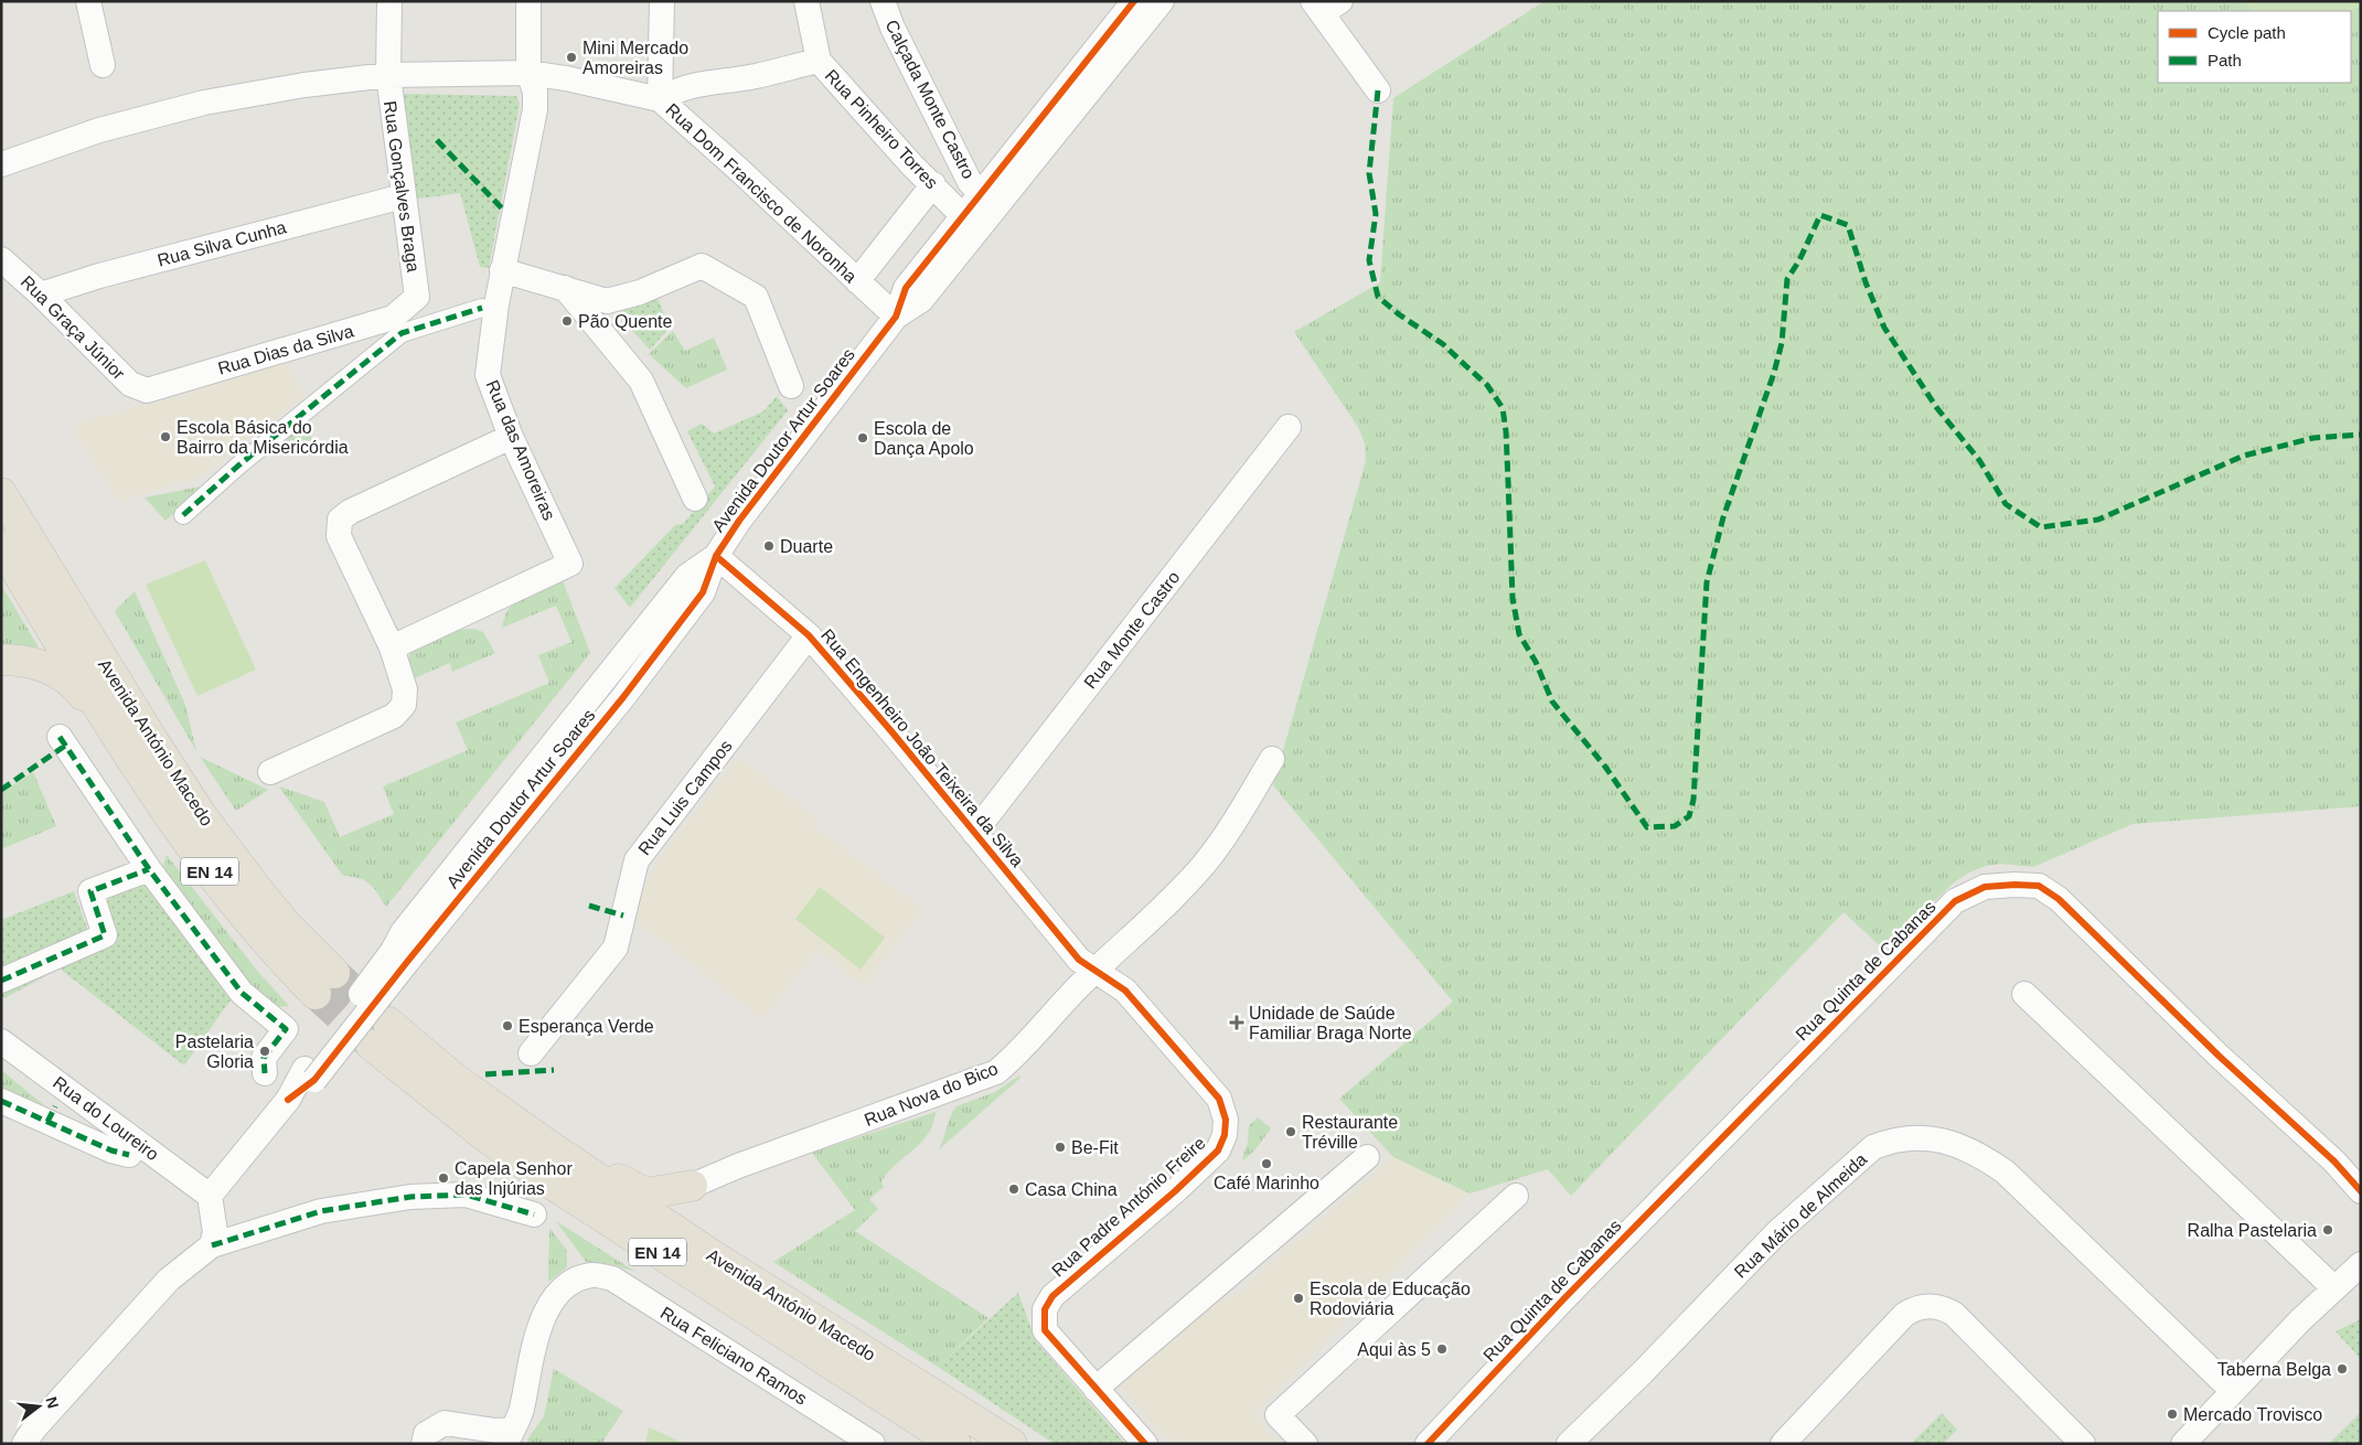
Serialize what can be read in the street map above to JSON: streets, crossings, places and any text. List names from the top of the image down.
{
  "streets": {
    "highway": ["Avenida António Macedo", "EN 14"],
    "street": [
      "Calçada Monte Castro",
      "Rua Pinheiro Torres",
      "Rua Gonçalves Braga",
      "Rua Dom Francisco de Noronha",
      "Rua Silva Cunha",
      "Rua Graça Júnior",
      "Rua Dias da Silva",
      "Avenida Doutor Artur Soares",
      "Rua das Amoreiras",
      "Rua Monte Castro",
      "Rua Engenheiro João Teixeira da Silva",
      "Rua Luis Campos",
      "Rua Quinta de Cabanas",
      "Rua Nova do Bico",
      "Rua do Loureiro",
      "Rua Padre António Freire",
      "Rua Mário de Almeida",
      "Rua Feliciano Ramos"
    ]
  },
  "crossings": [
    ["Calçada Monte Castro", "Avenida Doutor Artur Soares"],
    ["Rua Pinheiro Torres", "Avenida Doutor Artur Soares"],
    ["Rua Gonçalves Braga", "Rua Dom Francisco de Noronha"],
    ["Rua Gonçalves Braga", "Rua Silva Cunha"],
    ["Rua Gonçalves Braga", "Rua Dias da Silva"],
    ["Rua Dom Francisco de Noronha", "Avenida Doutor Artur Soares"],
    ["Rua Dom Francisco de Noronha", "Rua das Amoreiras"],
    ["Rua Silva Cunha", "Rua Graça Júnior"],
    ["Rua Graça Júnior", "Rua Dias da Silva"],
    ["Avenida Doutor Artur Soares", "Rua Engenheiro João Teixeira da Silva"],
    ["Avenida Doutor Artur Soares", "Rua do Loureiro"],
    ["Rua Monte Castro", "Rua Engenheiro João Teixeira da Silva"],
    ["Rua Engenheiro João Teixeira da Silva", "Rua Luis Campos"],
    ["Rua Engenheiro João Teixeira da Silva", "Rua Nova do Bico"],
    ["Rua Engenheiro João Teixeira da Silva", "Rua Padre António Freire"],
    ["Rua Nova do Bico", "Rua Padre António Freire"]
  ],
  "places": {
    "other": [
      "Mini Mercado Amoreiras",
      "Pão Quente",
      "Escola Básica do Bairro da Misericórdia",
      "Escola de Dança Apolo",
      "Duarte",
      "Esperança Verde",
      "Pastelaria Gloria",
      "Restaurante Tréville",
      "Be-Fit",
      "Café Marinho",
      "Capela Senhor das Injúrias",
      "Casa China",
      "Ralha Pastelaria",
      "Escola de Educação Rodoviária",
      "Aqui às 5",
      "Taberna Belga",
      "Mercado Trovisco"
    ],
    "health": ["Unidade de Saúde Familiar Braga Norte"]
  },
  "legend": ["Cycle path", "Path"],
  "north": "right"
}
